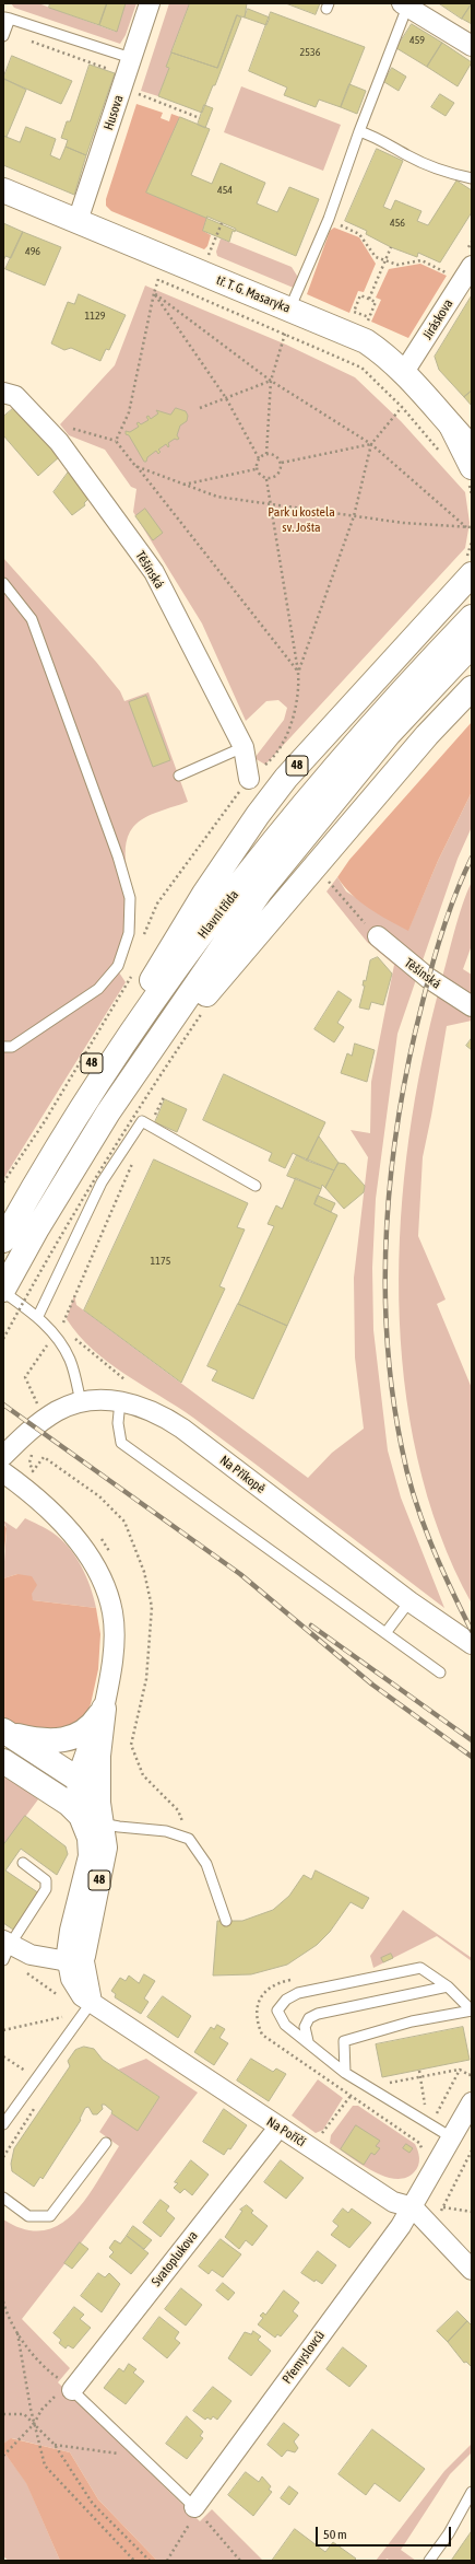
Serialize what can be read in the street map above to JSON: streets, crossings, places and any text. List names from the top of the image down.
{
  "streets": {
    "main road": ["tř. T. G. Masaryka", "48", "Hlavní třída"],
    "street": [
      "Husova",
      "Jiráskova",
      "Těšínská",
      "Na Příkopě",
      "Na Poříčí",
      "Svatoplukova",
      "Přemyslovců"
    ]
  },
  "crossings": [
    ["Husova", "tř. T. G. Masaryka"],
    ["tř. T. G. Masaryka", "Jiráskova"],
    ["48", "Hlavní třída"],
    ["Na Poříčí", "Svatoplukova"],
    ["Na Poříčí", "Přemyslovců"]
  ],
  "parks": ["Park u kostela sv. Jošta"],
  "house_numbers": [
    "459",
    "2536",
    "454",
    "456",
    "496",
    "1129",
    "1175"
  ],
  "scale_bar": "50 m"
}
